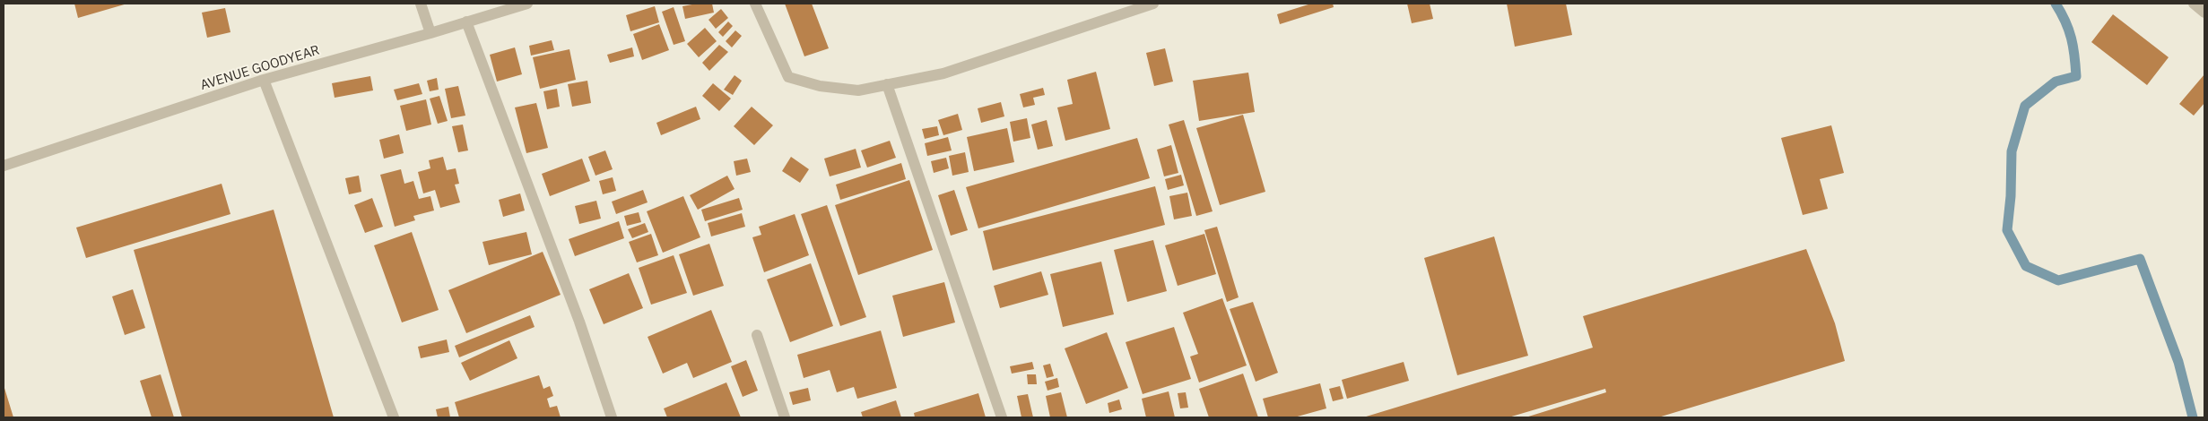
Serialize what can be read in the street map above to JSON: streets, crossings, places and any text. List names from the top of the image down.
{
  "streets": {
    "street": ["AVENUE GOODYEAR"]
  }
}
